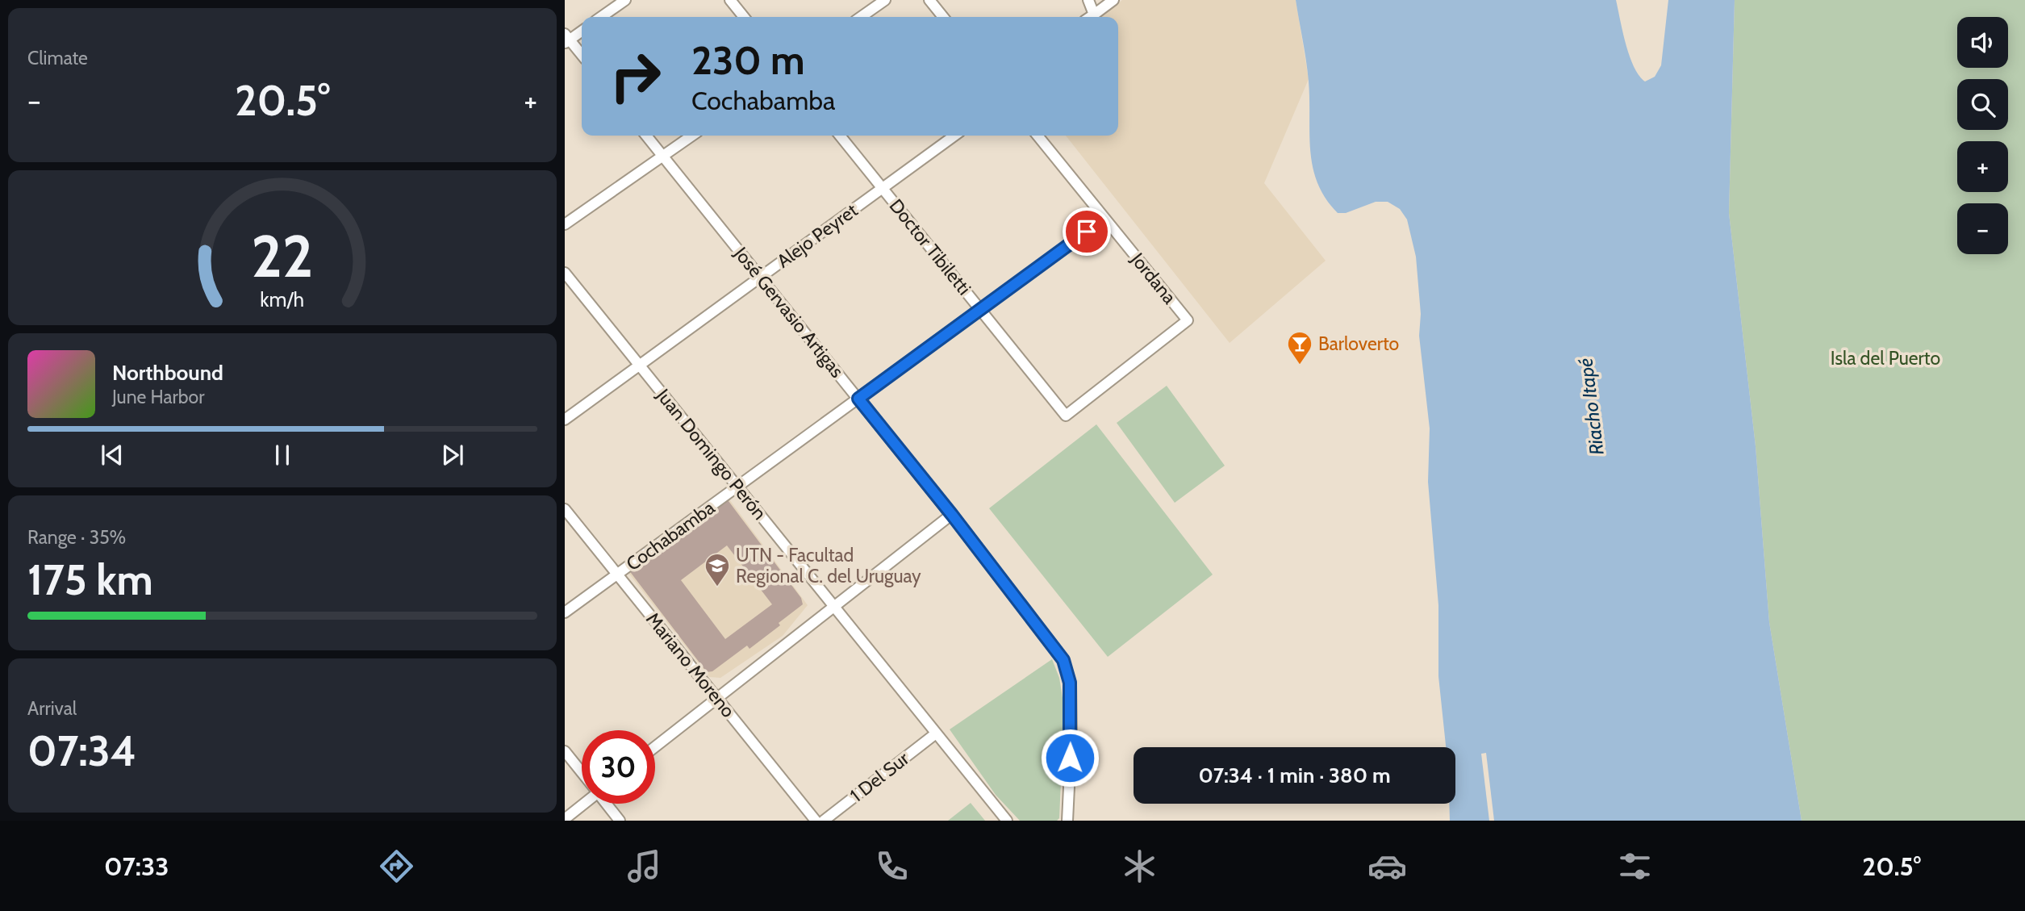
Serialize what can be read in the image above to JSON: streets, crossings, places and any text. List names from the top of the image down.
{
  "streets": {
    "street": [
      "Alejo Peyret",
      "Doctor Tibiletti",
      "Jordana",
      "José Gervasio Artigas",
      "Juan Domingo Perón",
      "Cochabamba",
      "Mariano Moreno",
      "1 Del Sur"
    ]
  },
  "crossings": [
    ["Alejo Peyret", "Doctor Tibiletti"],
    ["Alejo Peyret", "José Gervasio Artigas"],
    ["Alejo Peyret", "Juan Domingo Perón"],
    ["Doctor Tibiletti", "Jordana"],
    ["Doctor Tibiletti", "Cochabamba"],
    ["Jordana", "Cochabamba"],
    ["José Gervasio Artigas", "Cochabamba"],
    ["Juan Domingo Perón", "Cochabamba"],
    ["Juan Domingo Perón", "1 Del Sur"],
    ["Cochabamba", "Mariano Moreno"]
  ],
  "water": ["Riacho Itapé"],
  "parks": ["Isla del Puerto"],
  "places": {
    "bar": ["Barloverto"],
    "school or university": ["UTN - Facultad Regional C. del Uruguay"]
  },
  "page": {
    "tile": [
      "Climate",
      ["Range · 35%", "175 km"],
      ["Arrival", "07:34"]
    ],
    "map_buttons": ["+", "−"],
    "turn": ["230 m", "Cochabamba"],
    "heat": ["−", "20.5°", "+"],
    "song": ["Northbound", "June Harbor"],
    "limit": "30",
    "trip": "07:34 · 1 min · 380 m",
    "tabs": ["07:33", "20.5°"],
    "gauge": ["22", "km/h"]
  }
}
